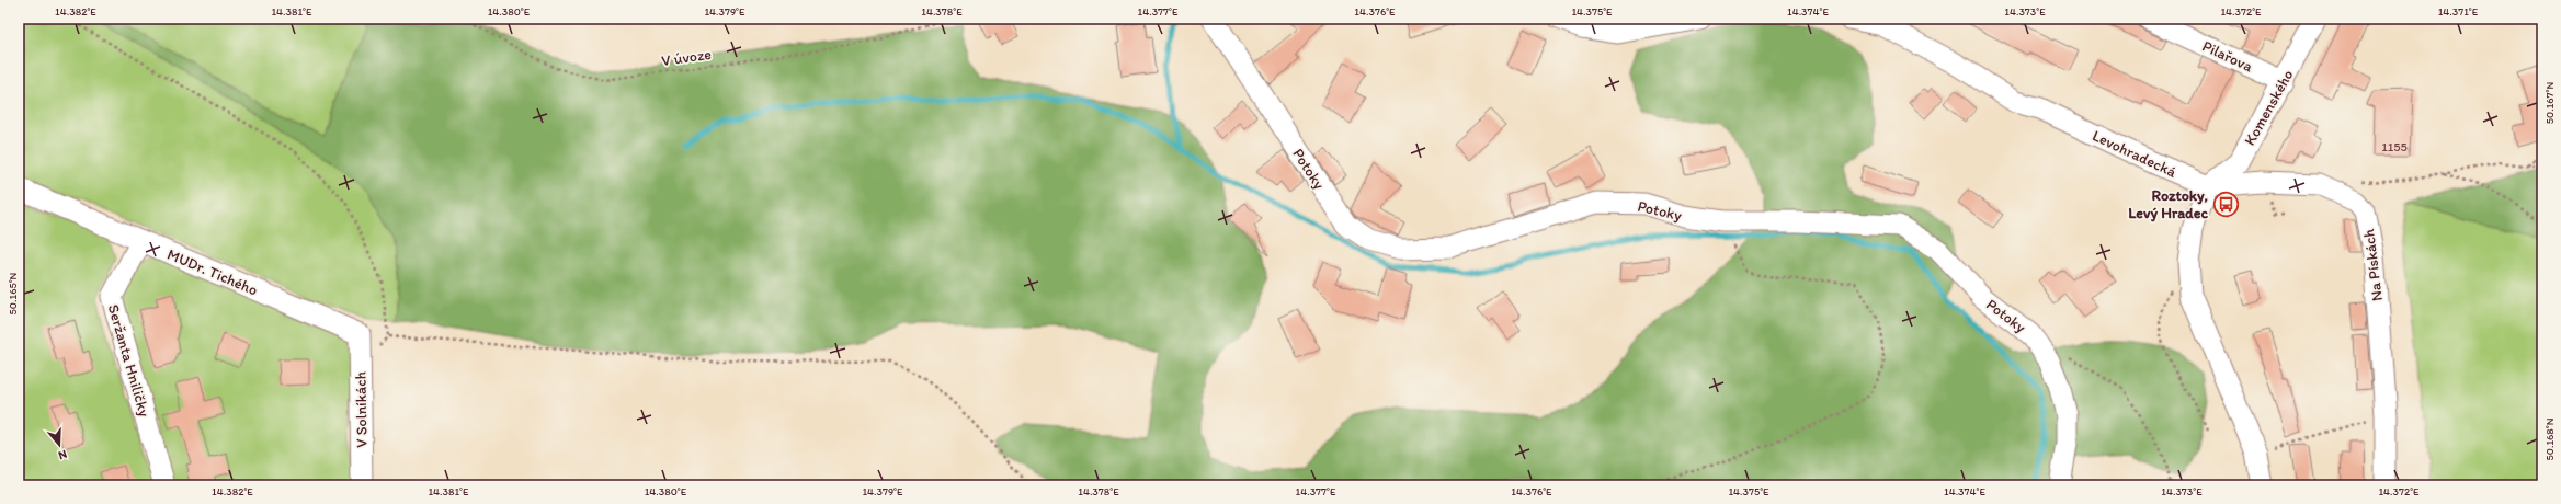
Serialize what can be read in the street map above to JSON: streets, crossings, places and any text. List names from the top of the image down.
{
  "streets": {
    "street": [
      "Pilařova",
      "Komenského",
      "Levohradecká",
      "Potoky",
      "Na Pískách",
      "MUDr. Tichého",
      "Seržanta Hniličky",
      "V Solníkách"
    ],
    "path": ["V úvoze"]
  },
  "crossings": [
    ["Pilařova", "Komenského"],
    ["Komenského", "Levohradecká"],
    ["Komenského", "Na Pískách"],
    ["Levohradecká", "Na Pískách"],
    ["MUDr. Tichého", "Seržanta Hniličky"],
    ["MUDr. Tichého", "V Solníkách"]
  ],
  "places": {
    "bus stop": ["Roztoky, Levý Hradec"]
  },
  "house_numbers": ["1155"],
  "north": "bottom",
  "coordinates": [
    "14.382°E",
    "14.381°E",
    "14.380°E",
    "14.379°E",
    "14.378°E",
    "14.377°E",
    "14.376°E",
    "14.375°E",
    "14.374°E",
    "14.373°E",
    "14.372°E",
    "14.371°E",
    "50.167°N",
    "50.165°N",
    "50.168°N"
  ]
}
